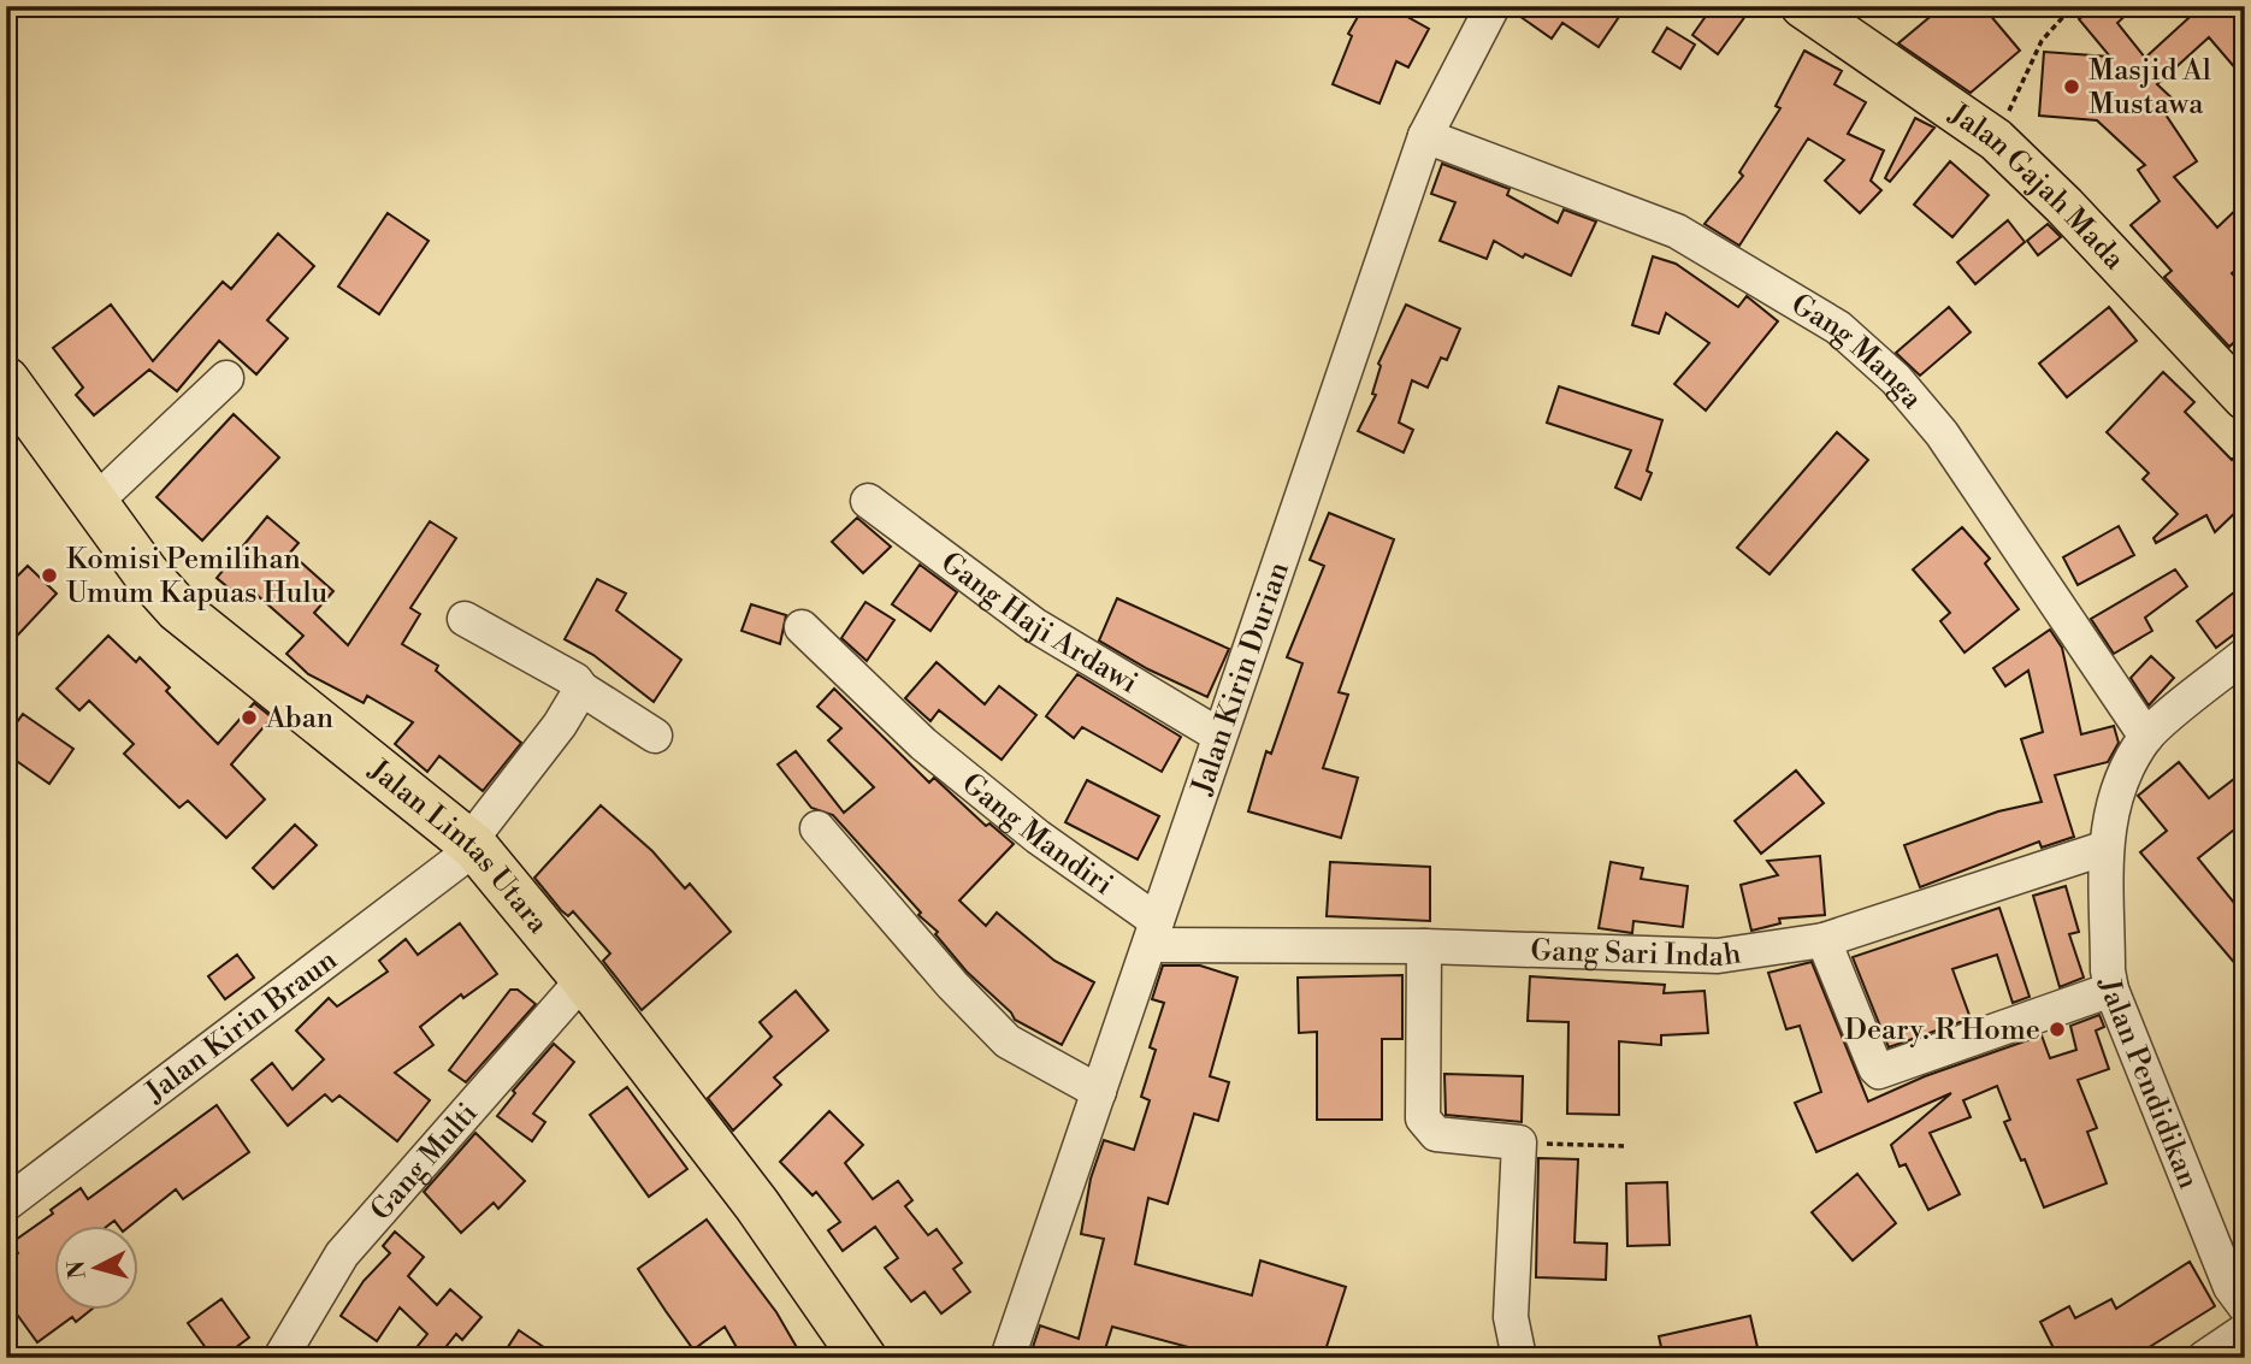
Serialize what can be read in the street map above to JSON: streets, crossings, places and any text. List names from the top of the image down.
{
  "streets": {
    "highway": ["Jalan Lintas Utara"],
    "main road": ["Jalan Gajah Mada"],
    "street": [
      "Gang Manga",
      "Gang Haji Ardawi",
      "Jalan Kirin Durian",
      "Gang Mandiri",
      "Gang Sari Indah",
      "Jalan Kirin Braun",
      "Jalan Pendidikan",
      "Gang Multi"
    ]
  },
  "crossings": [
    ["Gang Manga", "Jalan Kirin Durian"],
    ["Gang Manga", "Jalan Pendidikan"],
    ["Gang Haji Ardawi", "Jalan Kirin Durian"],
    ["Jalan Kirin Durian", "Gang Mandiri"],
    ["Jalan Kirin Durian", "Gang Sari Indah"],
    ["Gang Mandiri", "Gang Sari Indah"],
    ["Jalan Lintas Utara", "Jalan Kirin Braun"],
    ["Jalan Lintas Utara", "Gang Multi"],
    ["Gang Sari Indah", "Jalan Pendidikan"]
  ],
  "places": [
    "Masjid Al Mustawa",
    "Komisi Pemilihan Umum Kapuas Hulu",
    "Aban",
    "Deary. R Home"
  ],
  "north": "left"
}
